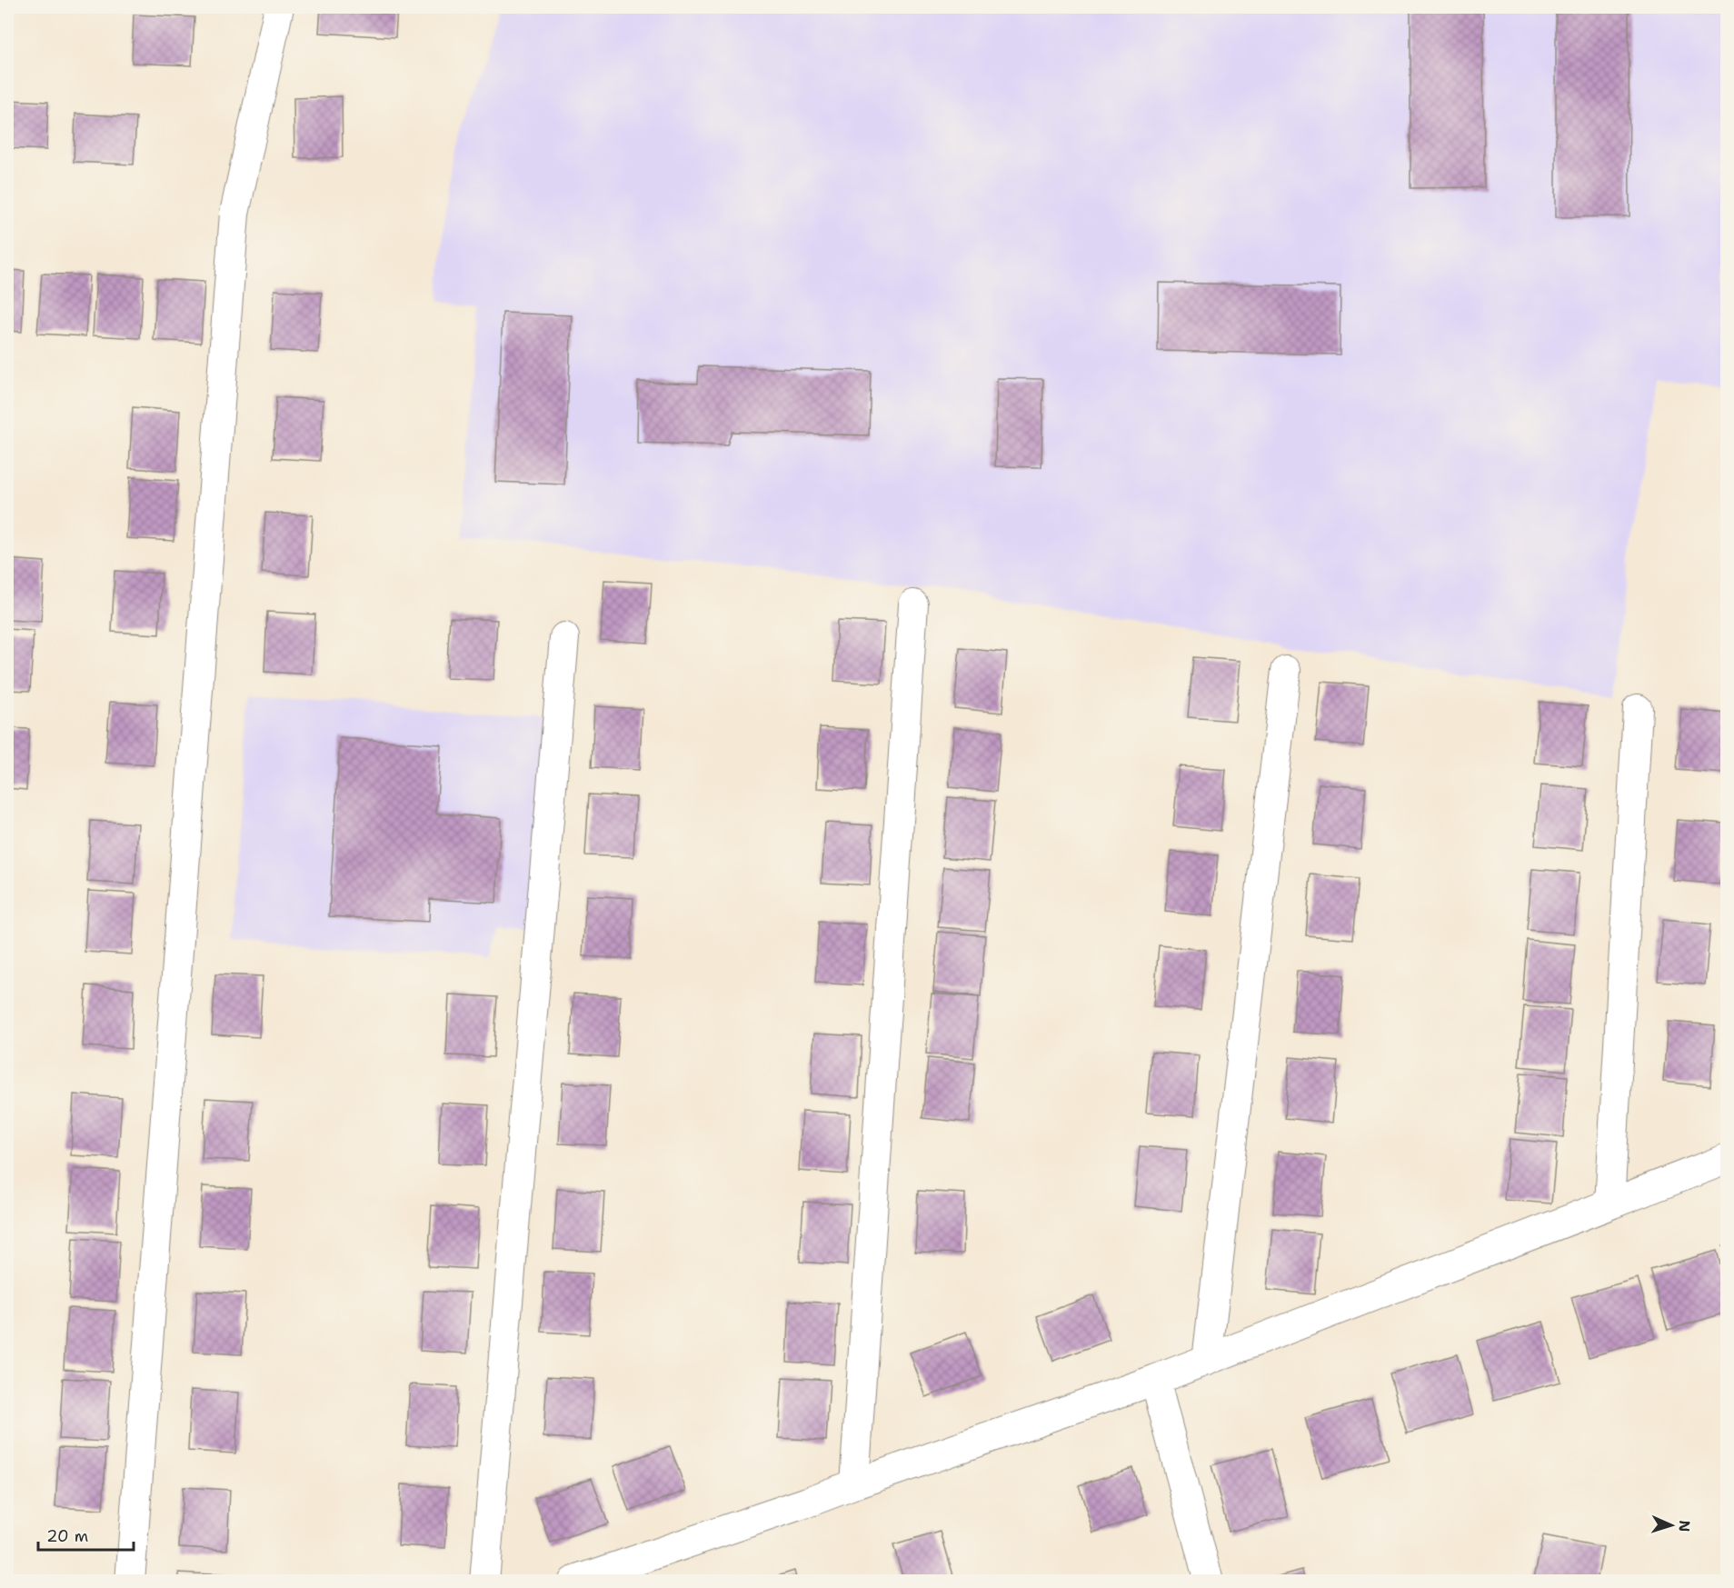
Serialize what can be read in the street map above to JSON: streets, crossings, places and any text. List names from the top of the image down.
{
  "scale_bar": "20 m",
  "north": "right"
}
